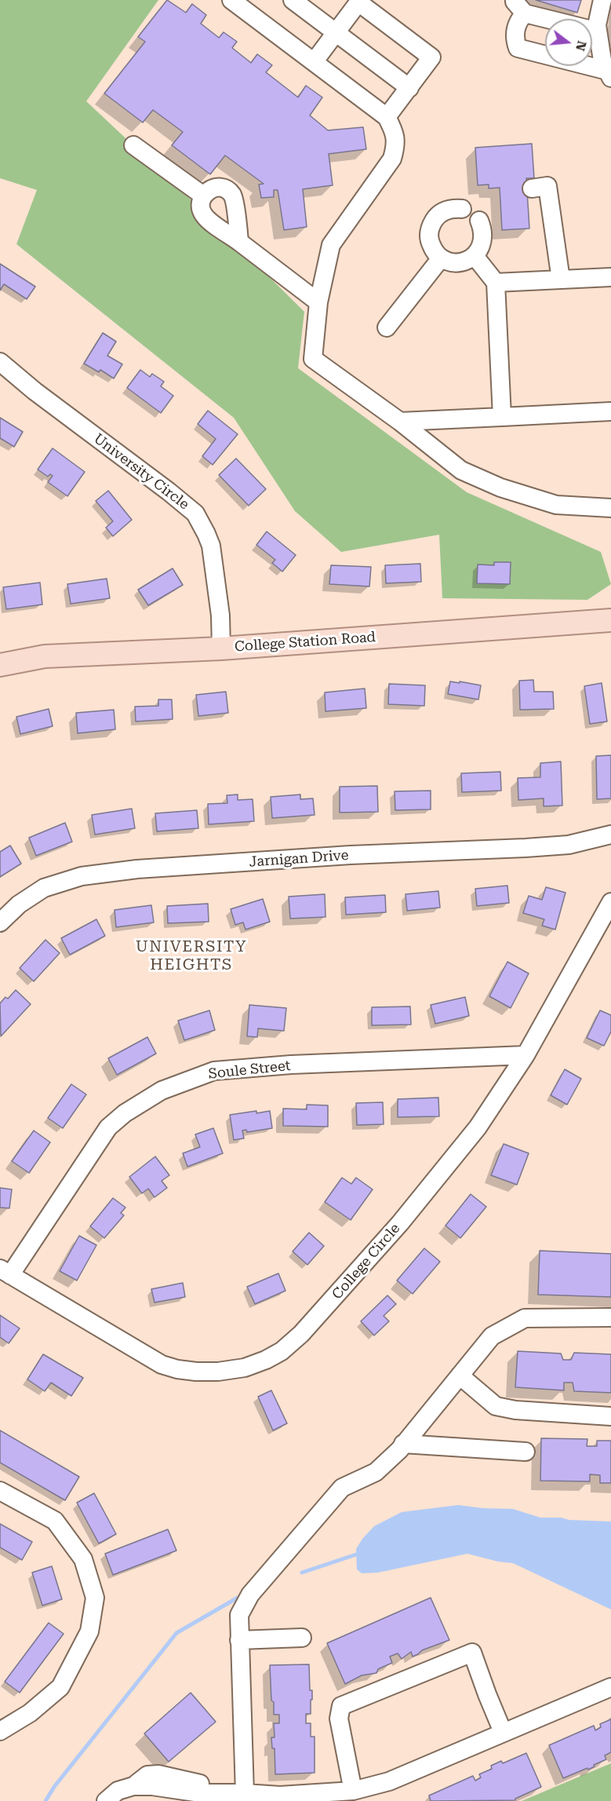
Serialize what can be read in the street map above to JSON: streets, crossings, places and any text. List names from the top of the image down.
{
  "streets": {
    "main road": ["College Station Road"],
    "street": [
      "University Circle",
      "Jarnigan Drive",
      "Soule Street",
      "College Circle"
    ]
  },
  "crossings": [
    ["University Circle", "College Station Road"],
    ["Soule Street", "College Circle"]
  ],
  "districts": ["UNIVERSITY HEIGHTS"],
  "north": "right"
}
